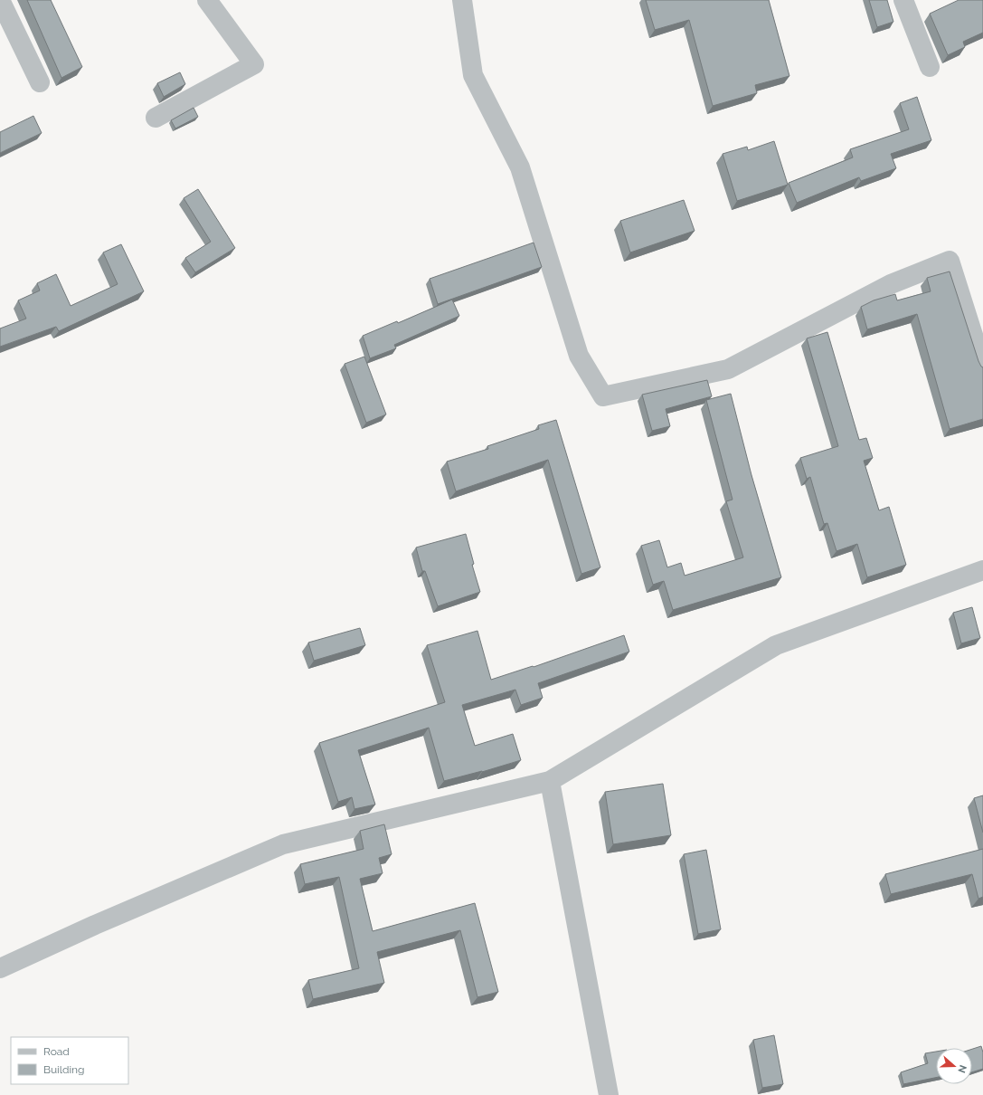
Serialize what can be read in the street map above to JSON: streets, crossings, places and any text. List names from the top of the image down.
{
  "legend": ["Road", "Building"],
  "north": "right"
}
